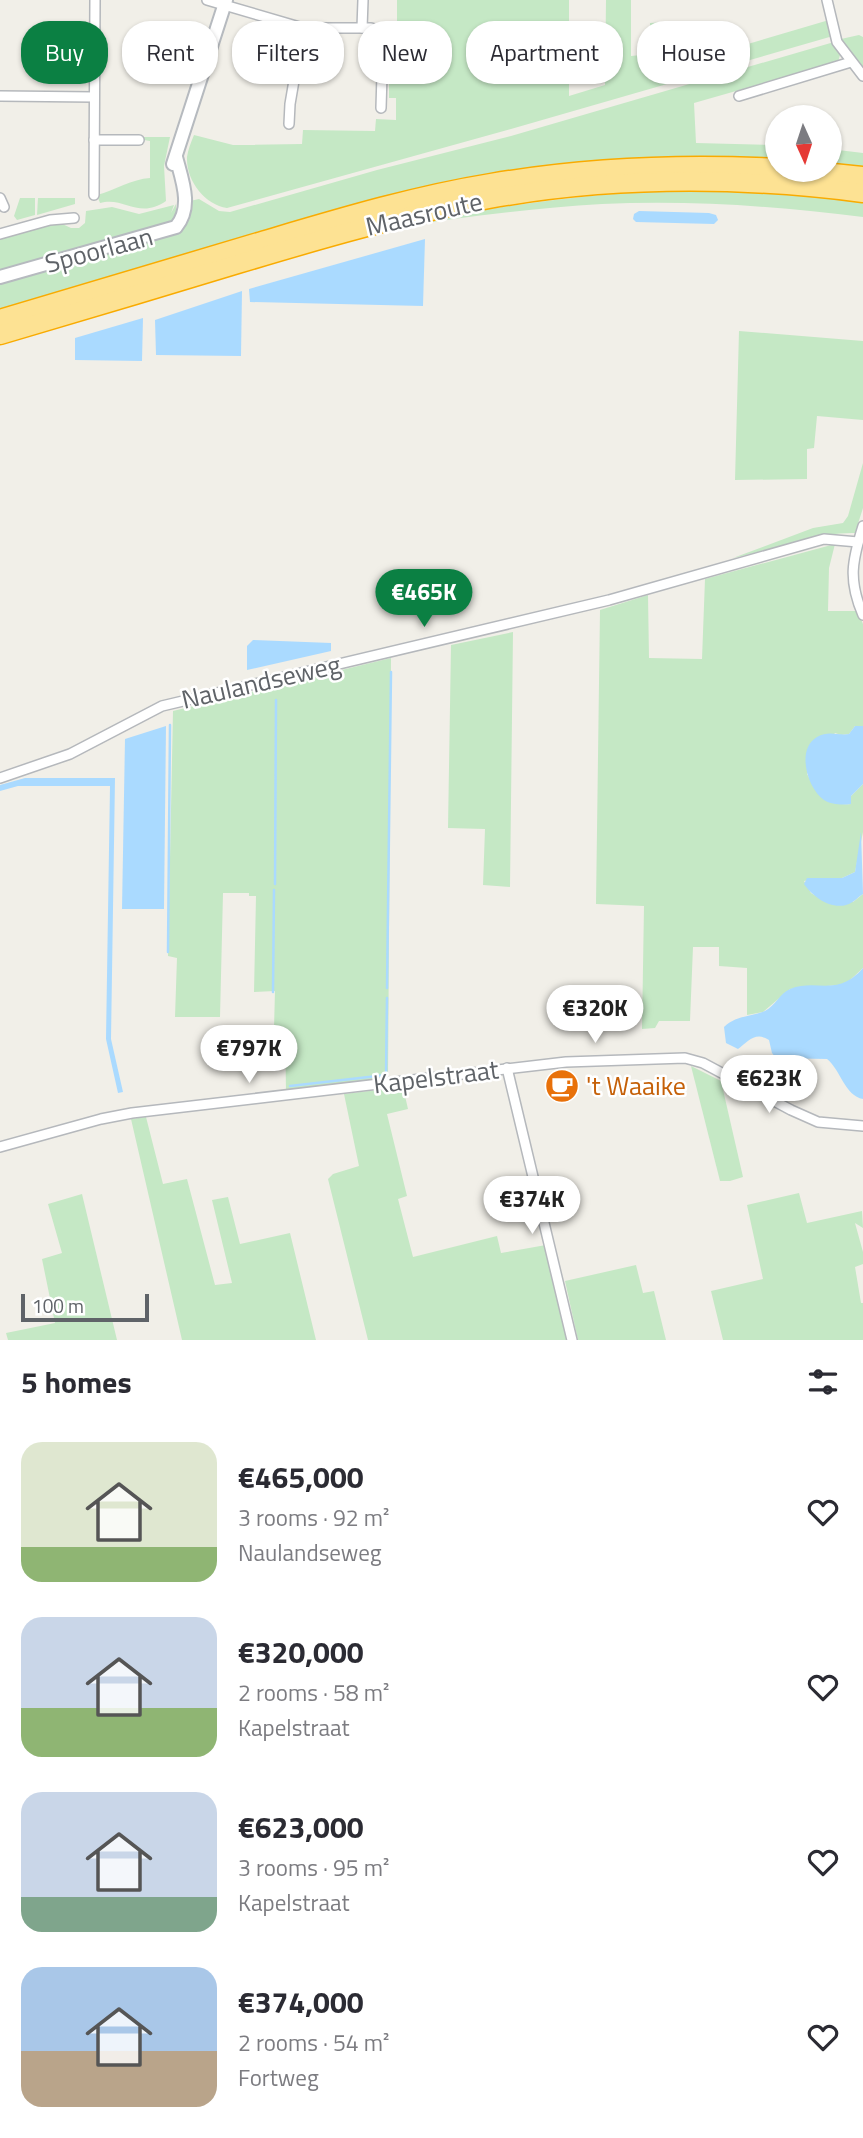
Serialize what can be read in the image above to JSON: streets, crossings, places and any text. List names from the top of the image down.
{
  "streets": {
    "highway": ["Maasroute"],
    "main road": ["Spoorlaan"],
    "street": ["Naulandseweg", "Kapelstraat"]
  },
  "places": {
    "cafe": ["'t Waaike"]
  },
  "scale_bar": "100 m",
  "north": "bottom",
  "page": {
    "chip": [
      "Buy",
      "Rent",
      "Filters",
      "New",
      "Apartment",
      "House"
    ],
    "price": [
      "€465K",
      "€320K",
      "€797K",
      "€623K",
      "€374K"
    ],
    "scale": "100 m",
    "heading": "5 homes",
    "list": [
      {
        "name": "€465,000",
        "note": "3 rooms · 92 m² · Naulandseweg"
      },
      {
        "name": "€320,000",
        "note": "2 rooms · 58 m² · Kapelstraat"
      },
      {
        "name": "€623,000",
        "note": "3 rooms · 95 m² · Kapelstraat"
      },
      {
        "name": "€374,000",
        "note": "2 rooms · 54 m² · Fortweg"
      }
    ]
  }
}
